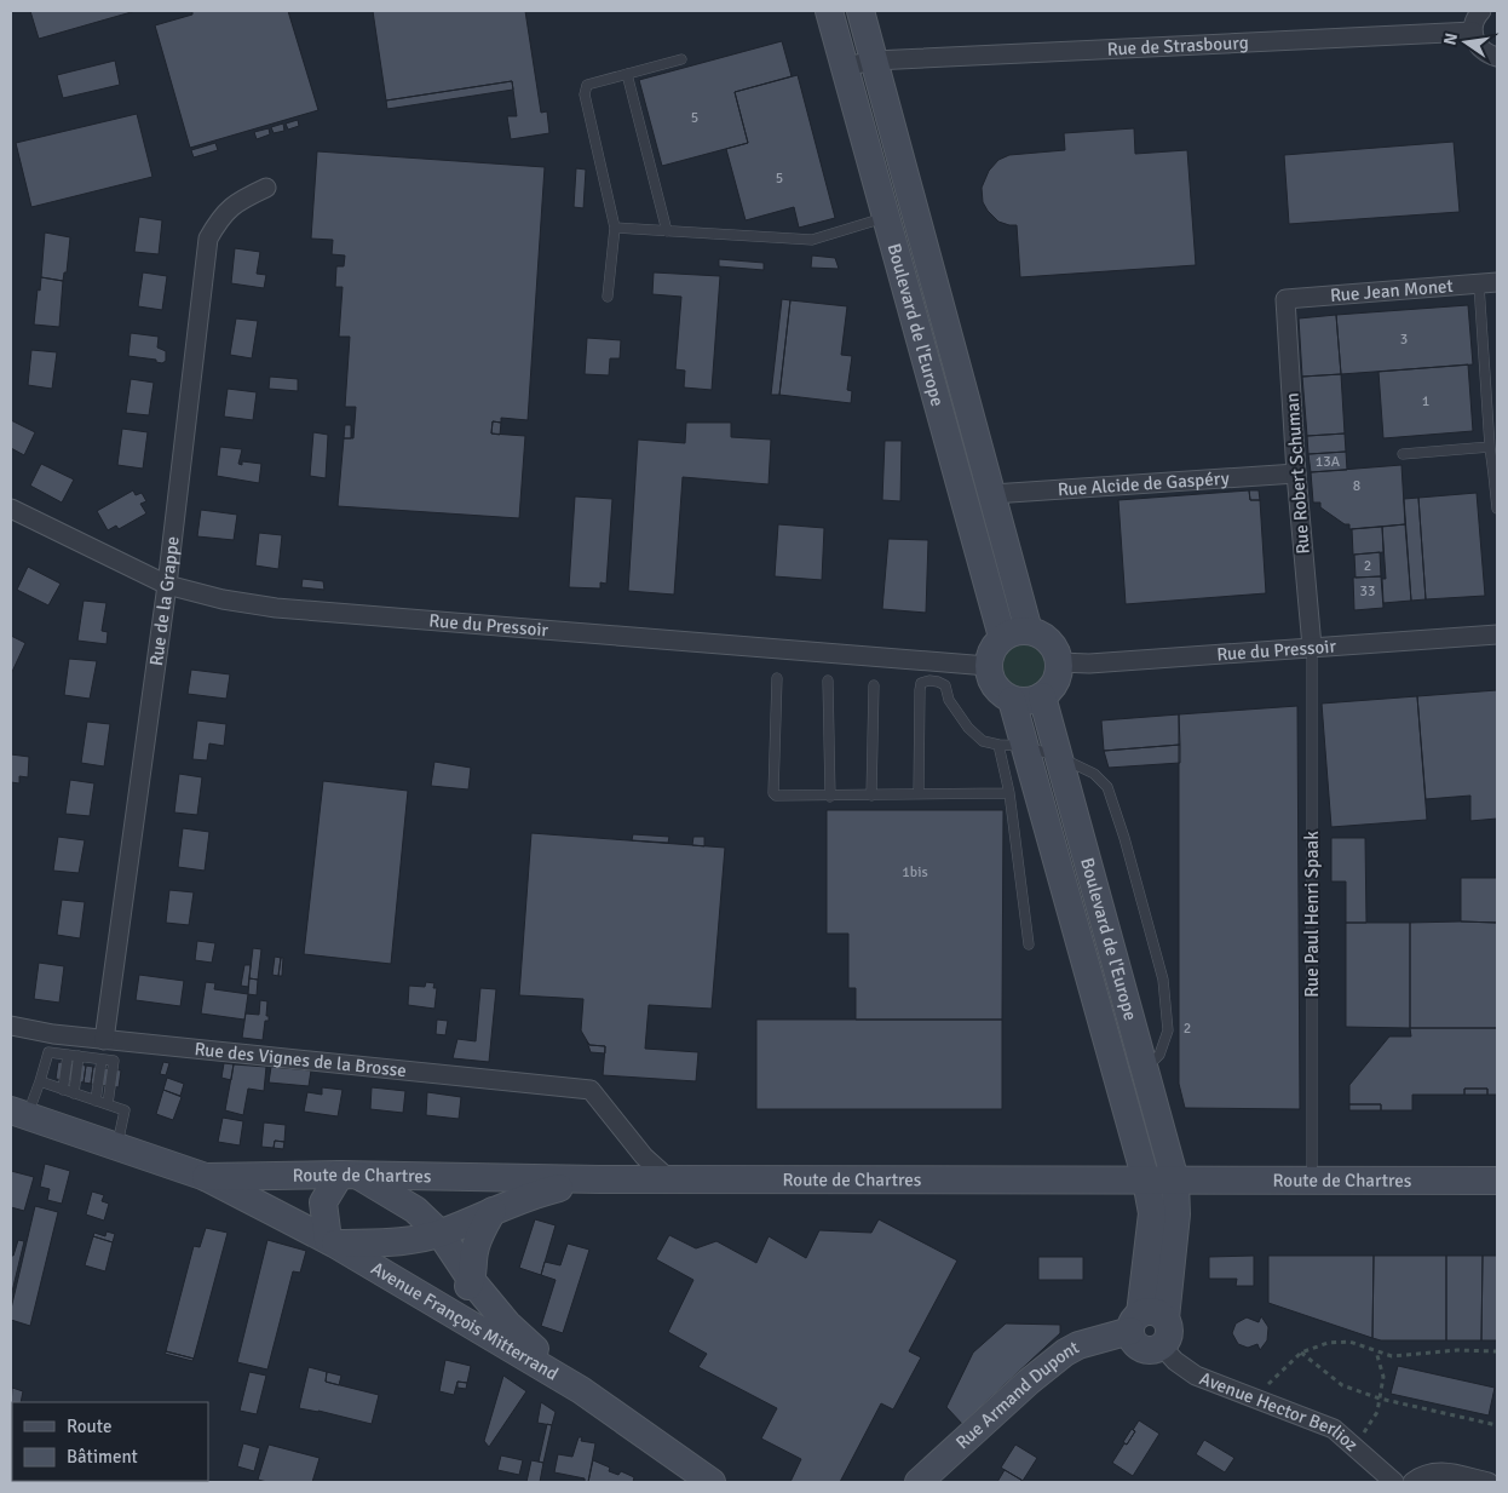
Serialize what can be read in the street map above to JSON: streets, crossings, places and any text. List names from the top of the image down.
{
  "streets": {
    "street": [
      "Rue de Strasbourg",
      "Rue Jean Monet",
      "Boulevard de l'Europe",
      "Rue Robert Schuman",
      "Rue Alcide de Gaspéry",
      "Rue de la Grappe",
      "Rue du Pressoir",
      "Rue des Vignes de la Brosse",
      "Route de Chartres",
      "Avenue François Mitterrand",
      "Rue Armand Dupont",
      "Avenue Hector Berlioz"
    ],
    "lane": ["Rue Paul Henri Spaak"]
  },
  "crossings": [
    ["Rue de Strasbourg", "Boulevard de l'Europe"],
    ["Rue Jean Monet", "Rue Robert Schuman"],
    ["Boulevard de l'Europe", "Rue Alcide de Gaspéry"],
    ["Boulevard de l'Europe", "Rue du Pressoir"],
    ["Boulevard de l'Europe", "Route de Chartres"],
    ["Rue Robert Schuman", "Rue Alcide de Gaspéry"],
    ["Rue Robert Schuman", "Rue du Pressoir"],
    ["Rue Robert Schuman", "Rue Paul Henri Spaak"],
    ["Rue de la Grappe", "Rue du Pressoir"],
    ["Rue de la Grappe", "Rue des Vignes de la Brosse"],
    ["Rue du Pressoir", "Rue Paul Henri Spaak"],
    ["Rue Paul Henri Spaak", "Route de Chartres"],
    ["Rue des Vignes de la Brosse", "Route de Chartres"],
    ["Route de Chartres", "Avenue François Mitterrand"],
    ["Rue Armand Dupont", "Avenue Hector Berlioz"]
  ],
  "house_numbers": [
    "5",
    "5",
    "3",
    "1",
    "13A",
    "8",
    "2",
    "33",
    "1bis",
    "2"
  ],
  "legend": ["Route", "Bâtiment"],
  "north": "left"
}
